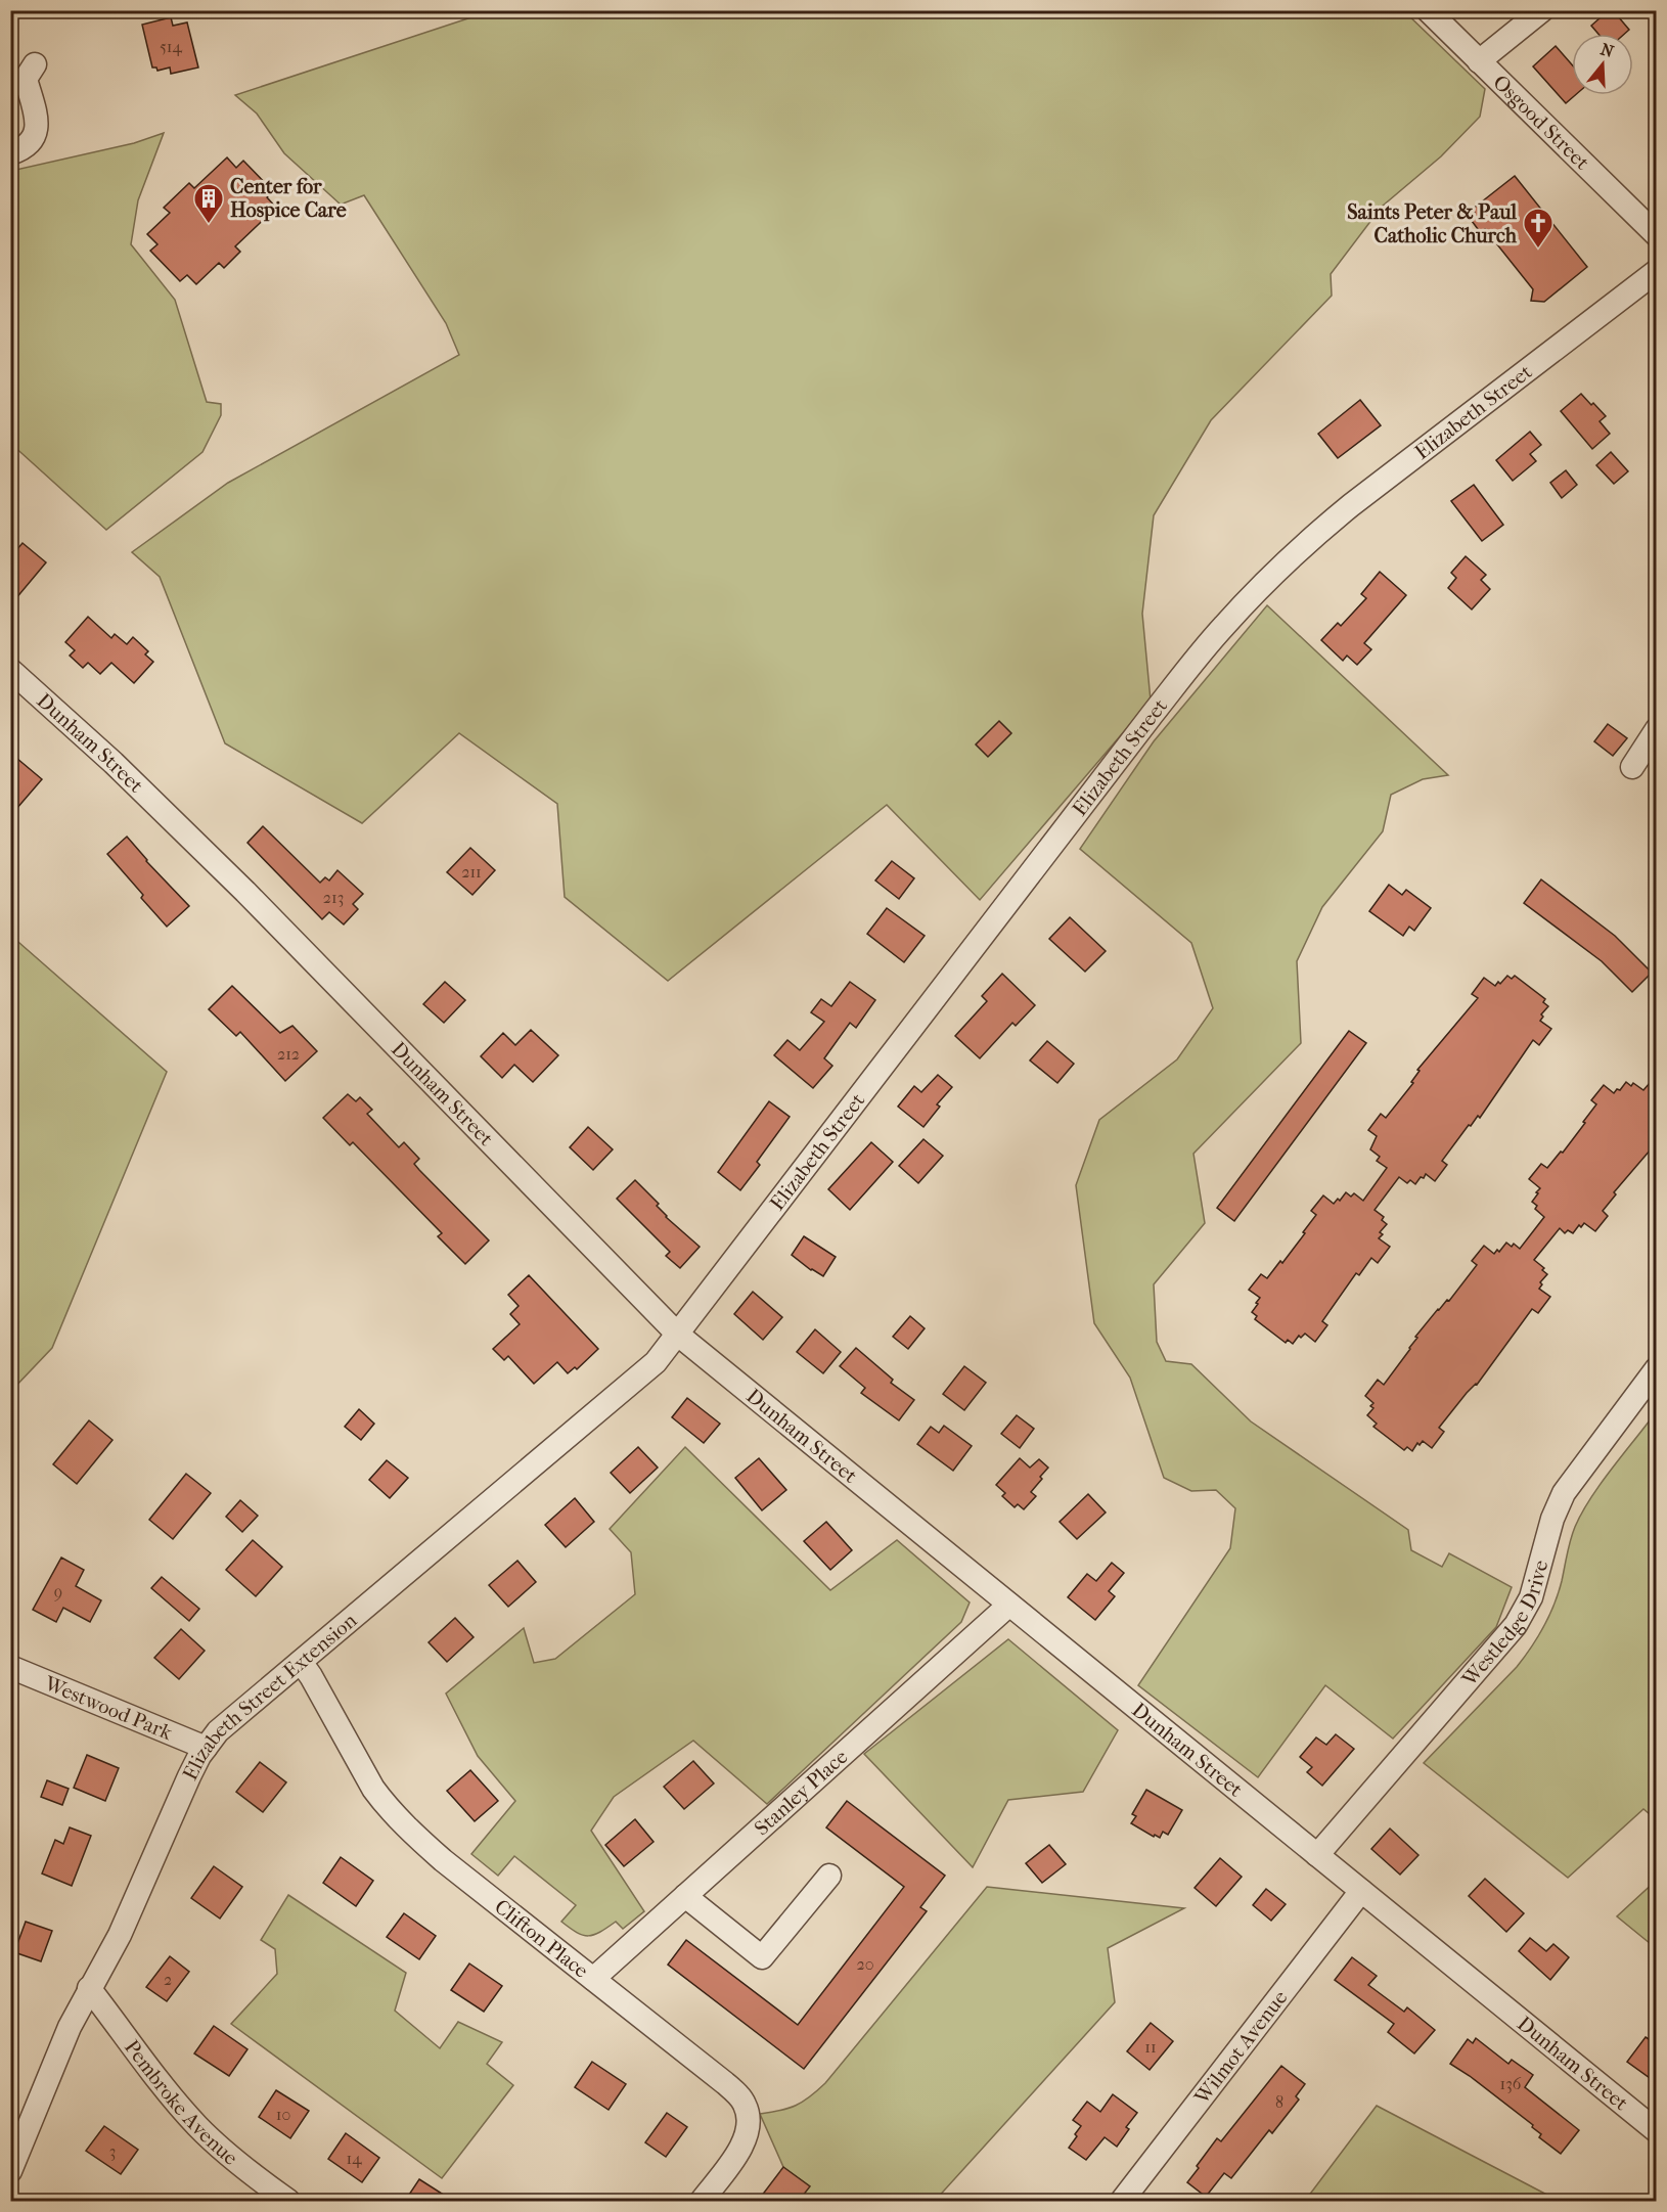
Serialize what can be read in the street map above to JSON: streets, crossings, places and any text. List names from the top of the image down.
{
  "streets": {
    "street": [
      "Osgood Street",
      "Elizabeth Street",
      "Dunham Street",
      "Westledge Drive",
      "Elizabeth Street Extension",
      "Westwood Park",
      "Stanley Place",
      "Clifton Place",
      "Wilmot Avenue",
      "Pembroke Avenue"
    ]
  },
  "crossings": [
    ["Elizabeth Street", "Dunham Street"],
    ["Elizabeth Street", "Elizabeth Street Extension"],
    ["Dunham Street", "Westledge Drive"],
    ["Dunham Street", "Elizabeth Street Extension"],
    ["Dunham Street", "Stanley Place"],
    ["Dunham Street", "Wilmot Avenue"],
    ["Elizabeth Street Extension", "Westwood Park"],
    ["Elizabeth Street Extension", "Clifton Place"],
    ["Elizabeth Street Extension", "Pembroke Avenue"],
    ["Stanley Place", "Clifton Place"]
  ],
  "places": {
    "building": ["Center for Hospice Care"],
    "church": ["Saints Peter & Paul Catholic Church"]
  },
  "house_numbers": [
    "514",
    "211",
    "213",
    "212",
    "9",
    "20",
    "2",
    "11",
    "136",
    "8",
    "10",
    "3",
    "14"
  ],
  "north": "top"
}
